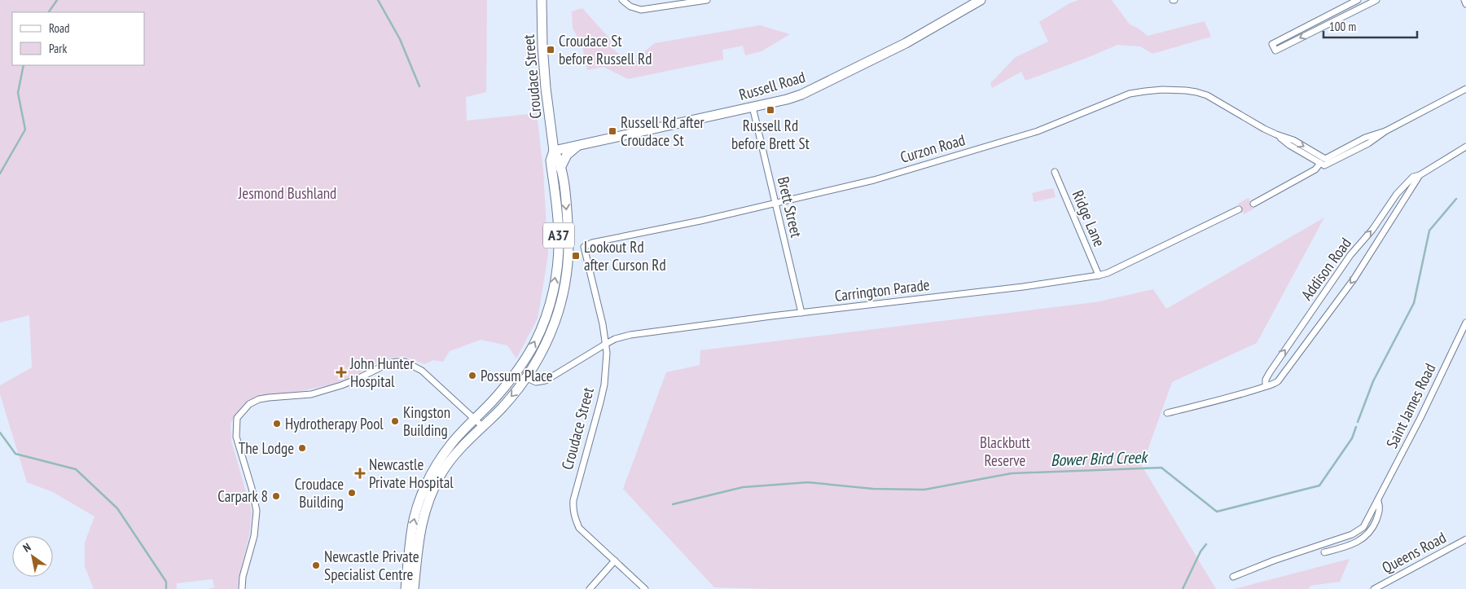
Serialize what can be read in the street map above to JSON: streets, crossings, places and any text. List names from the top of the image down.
{
  "streets": {
    "main road": ["Croudace Street", "Russell Road", "A37"],
    "street": [
      "Curzon Road",
      "Brett Street",
      "Ridge Lane",
      "Addison Road",
      "Carrington Parade",
      "Saint James Road",
      "Queens Road"
    ]
  },
  "crossings": [
    ["Croudace Street", "Russell Road"],
    ["Croudace Street", "Curzon Road"],
    ["Croudace Street", "A37"],
    ["Croudace Street", "Carrington Parade"],
    ["Russell Road", "Brett Street"],
    ["Russell Road", "A37"],
    ["Curzon Road", "Brett Street"],
    ["Brett Street", "Carrington Parade"],
    ["Ridge Lane", "Carrington Parade"],
    ["A37", "Carrington Parade"]
  ],
  "water": ["Bower Bird Creek"],
  "parks": ["Jesmond Bushland", "Blackbutt Reserve"],
  "places": {
    "transit": [
      "Croudace St before Russell Rd",
      "Russell Rd before Brett St",
      "Russell Rd after Croudace St",
      "Lookout Rd after Curson Rd"
    ],
    "health": ["John Hunter Hospital", "Newcastle Private Hospital"],
    "other": [
      "Possum Place",
      "Kingston Building",
      "Hydrotherapy Pool",
      "The Lodge",
      "Croudace Building",
      "Carpark 8",
      "Newcastle Private Specialist Centre"
    ]
  },
  "legend": ["Road", "Park"],
  "scale_bar": "100 m",
  "north": "top left"
}
